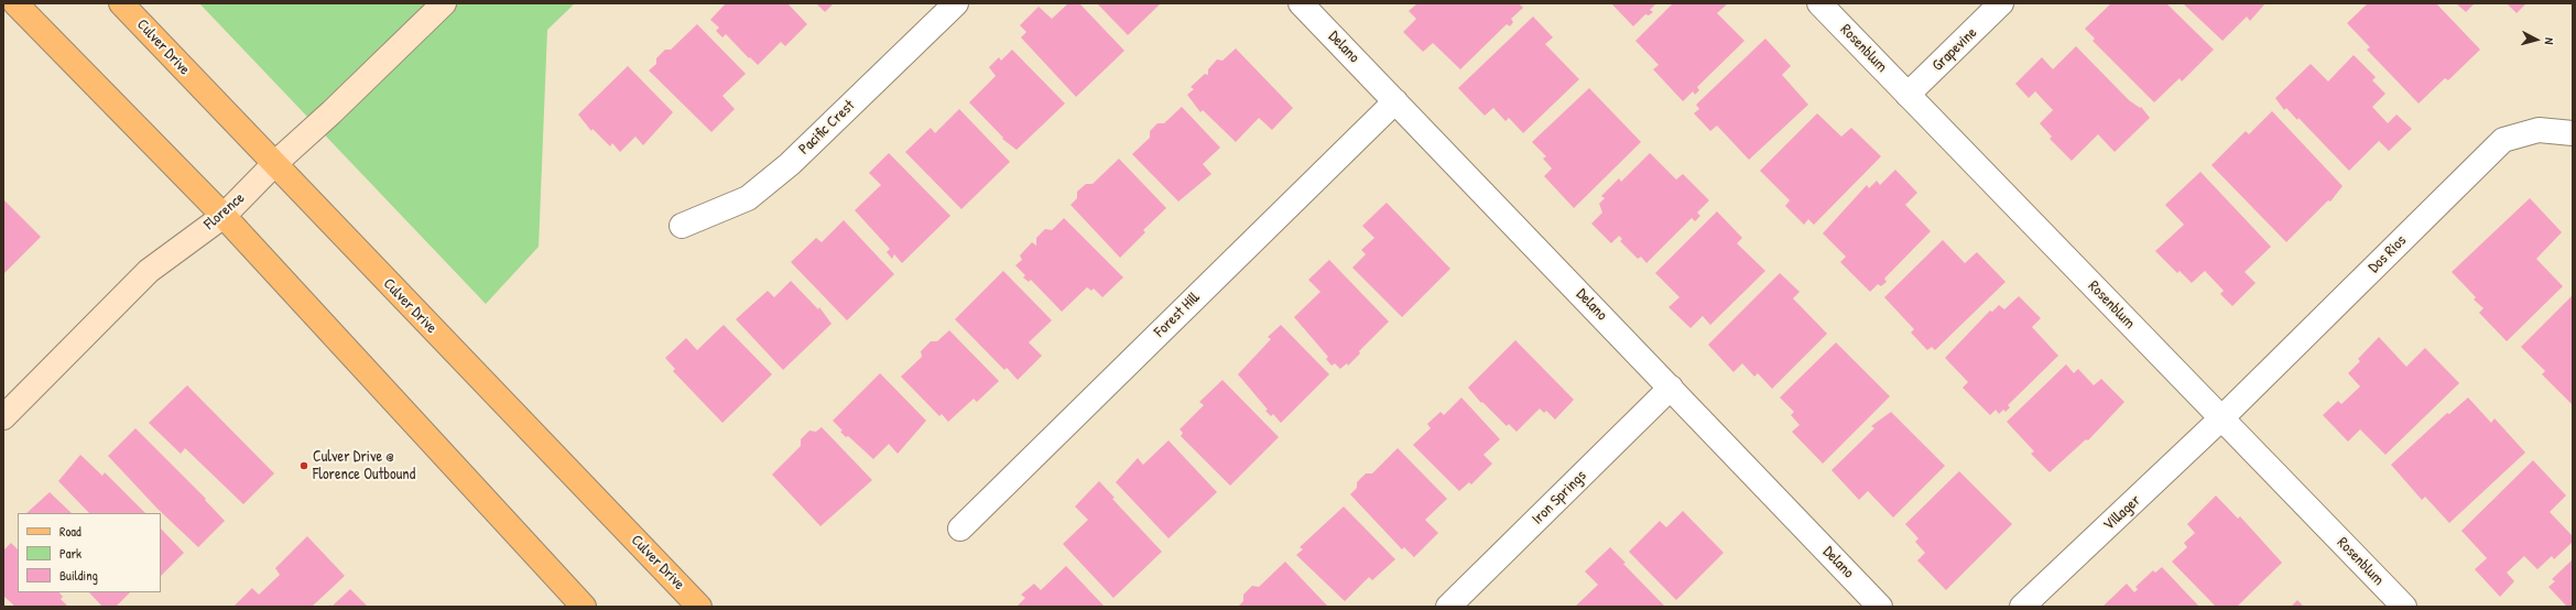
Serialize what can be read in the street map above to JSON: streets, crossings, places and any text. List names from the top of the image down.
{
  "streets": {
    "main road": ["Culver Drive"],
    "street": [
      "Delano",
      "Rosenblum",
      "Grapevine",
      "Pacific Crest",
      "Florence",
      "Dos Rios",
      "Forest Hill",
      "Iron Springs",
      "Villager"
    ]
  },
  "crossings": [
    ["Culver Drive", "Florence"],
    ["Delano", "Forest Hill"],
    ["Delano", "Iron Springs"],
    ["Rosenblum", "Grapevine"],
    ["Rosenblum", "Dos Rios"],
    ["Rosenblum", "Villager"],
    ["Dos Rios", "Villager"]
  ],
  "places": ["Culver Drive @ Florence Outbound"],
  "legend": ["Road", "Park", "Building"],
  "north": "right"
}
